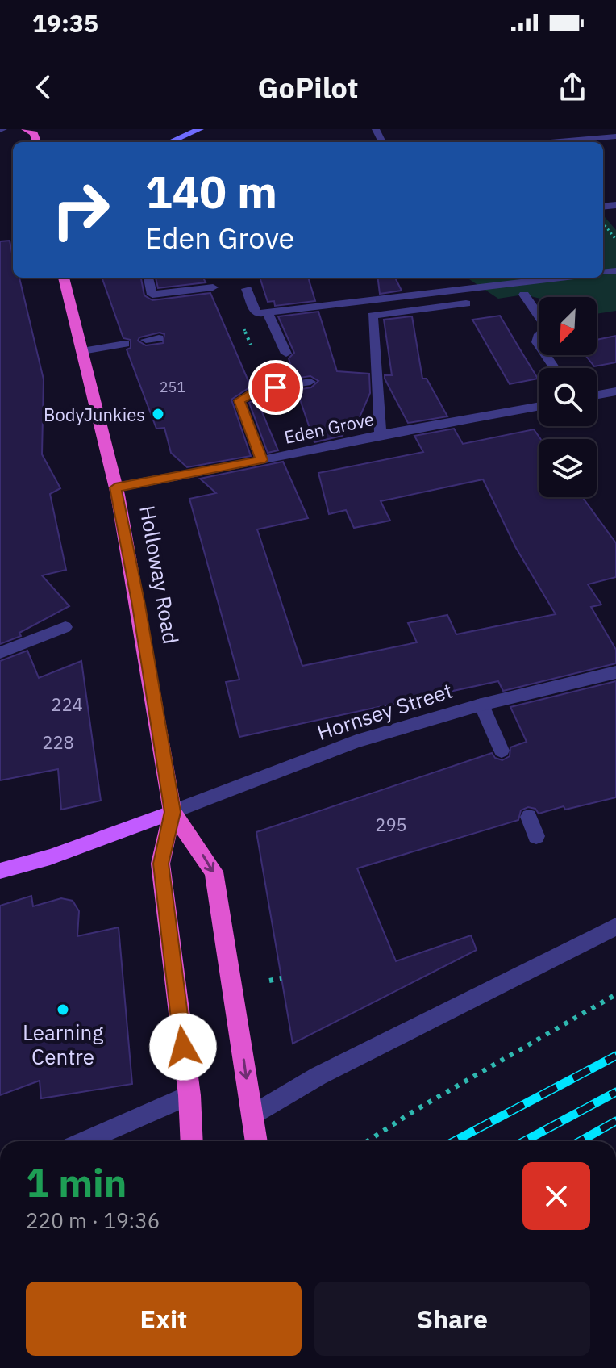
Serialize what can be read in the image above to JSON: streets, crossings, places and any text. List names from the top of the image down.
{
  "streets": {
    "highway": ["Holloway Road"],
    "street": ["Eden Grove", "Hornsey Street"]
  },
  "crossings": [
    ["Eden Grove", "Holloway Road"],
    ["Holloway Road", "Hornsey Street"]
  ],
  "places": ["BodyJunkies", "Learning Centre"],
  "house_numbers": [
    "251",
    "224",
    "228",
    "295"
  ],
  "north": "bottom left",
  "page": {
    "status": "19:35",
    "header": "GoPilot",
    "turn": ["140 m", "Eden Grove"],
    "heading": ["1 min", "220 m · 19:36"],
    "buttons": ["Exit", "Share"]
  }
}
